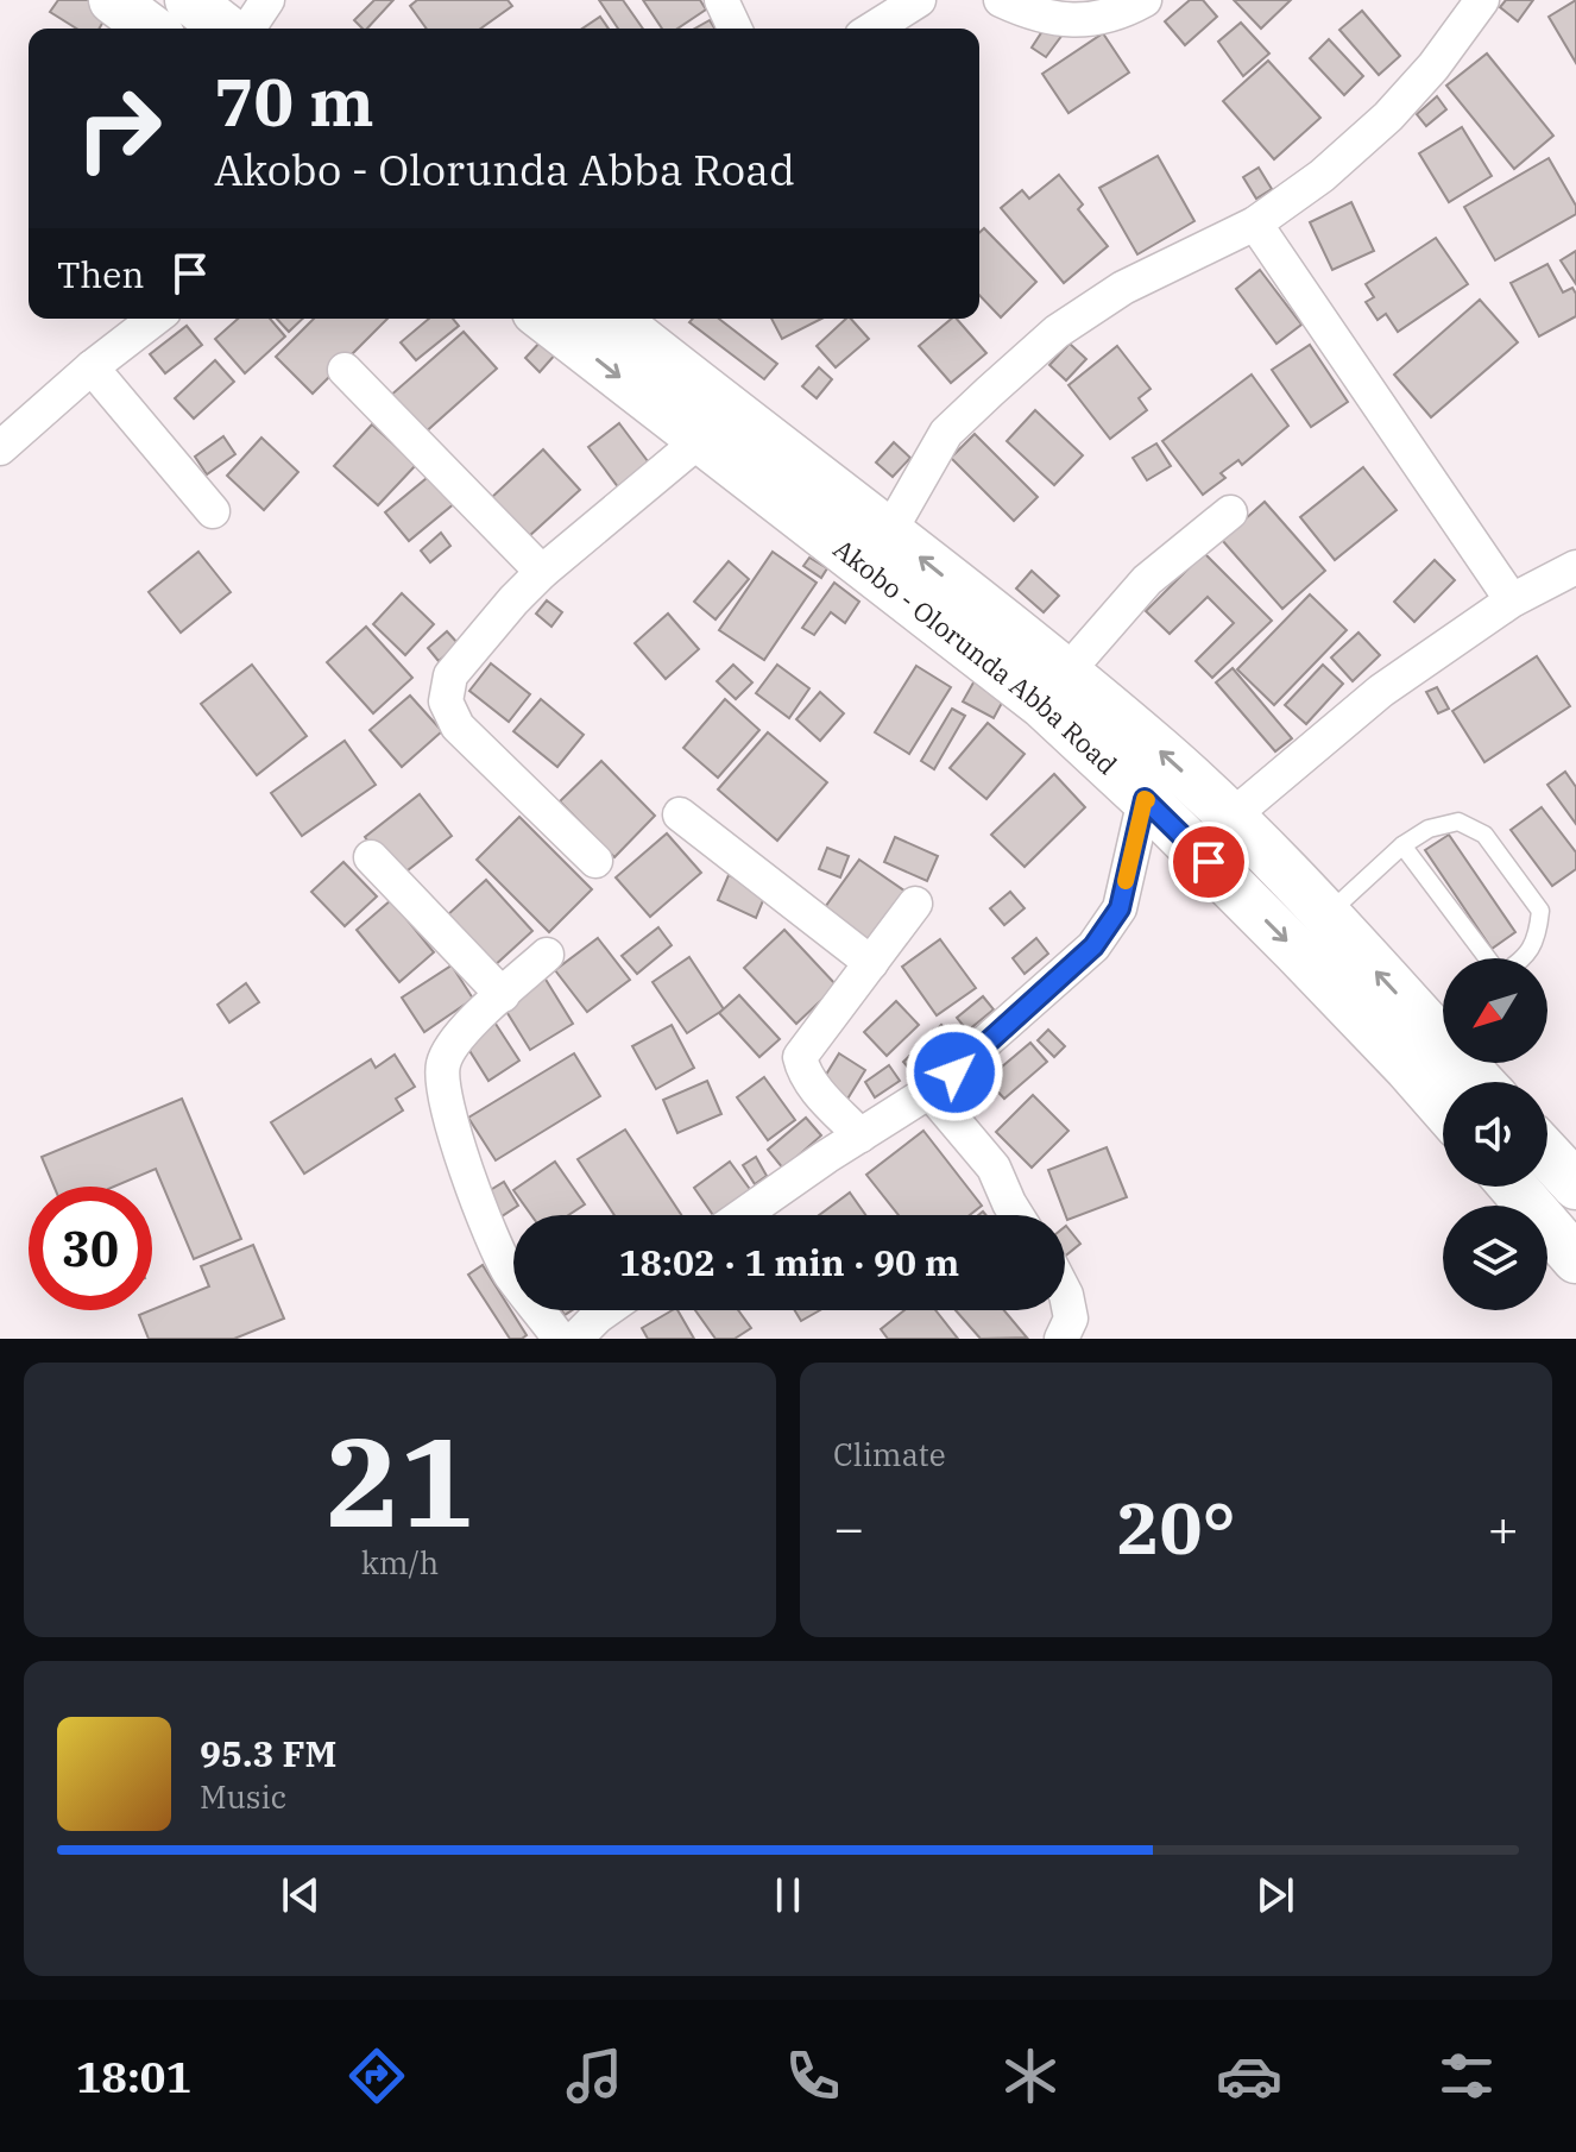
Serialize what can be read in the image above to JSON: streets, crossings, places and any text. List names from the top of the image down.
{
  "streets": {
    "main road": ["Akobo - Olorunda Abba Road"]
  },
  "north": "bottom left",
  "page": {
    "turn": ["70 m", "Akobo - Olorunda Abba Road"],
    "then": "Then",
    "limit": "30",
    "trip": "18:02 · 1 min · 90 m",
    "tile": [
      ["21", "km/h"],
      "Climate"
    ],
    "heat": ["−", "20°", "+"],
    "song": ["95.3 FM", "Music"],
    "tabs": "18:01"
  }
}
